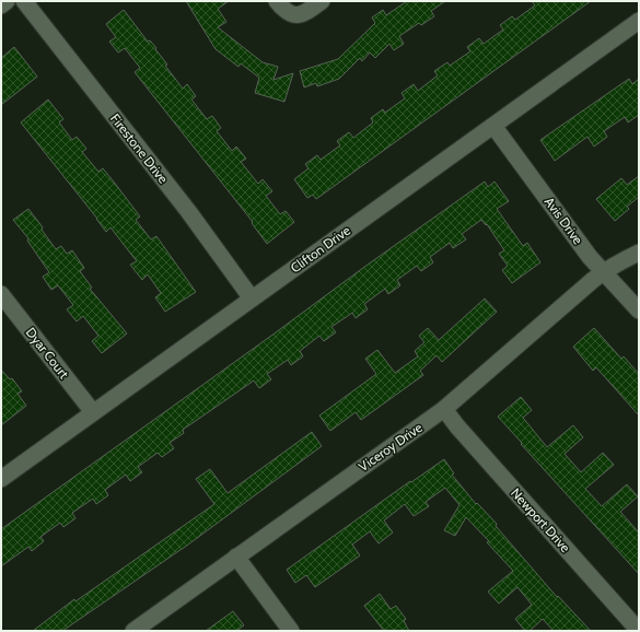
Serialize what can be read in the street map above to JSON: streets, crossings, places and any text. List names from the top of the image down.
{
  "streets": {
    "street": [
      "Firestone Drive",
      "Avis Drive",
      "Clifton Drive",
      "Dyar Court",
      "Viceroy Drive",
      "Newport Drive"
    ]
  },
  "crossings": [
    ["Firestone Drive", "Clifton Drive"],
    ["Avis Drive", "Clifton Drive"],
    ["Avis Drive", "Viceroy Drive"],
    ["Clifton Drive", "Dyar Court"],
    ["Viceroy Drive", "Newport Drive"]
  ]
}
